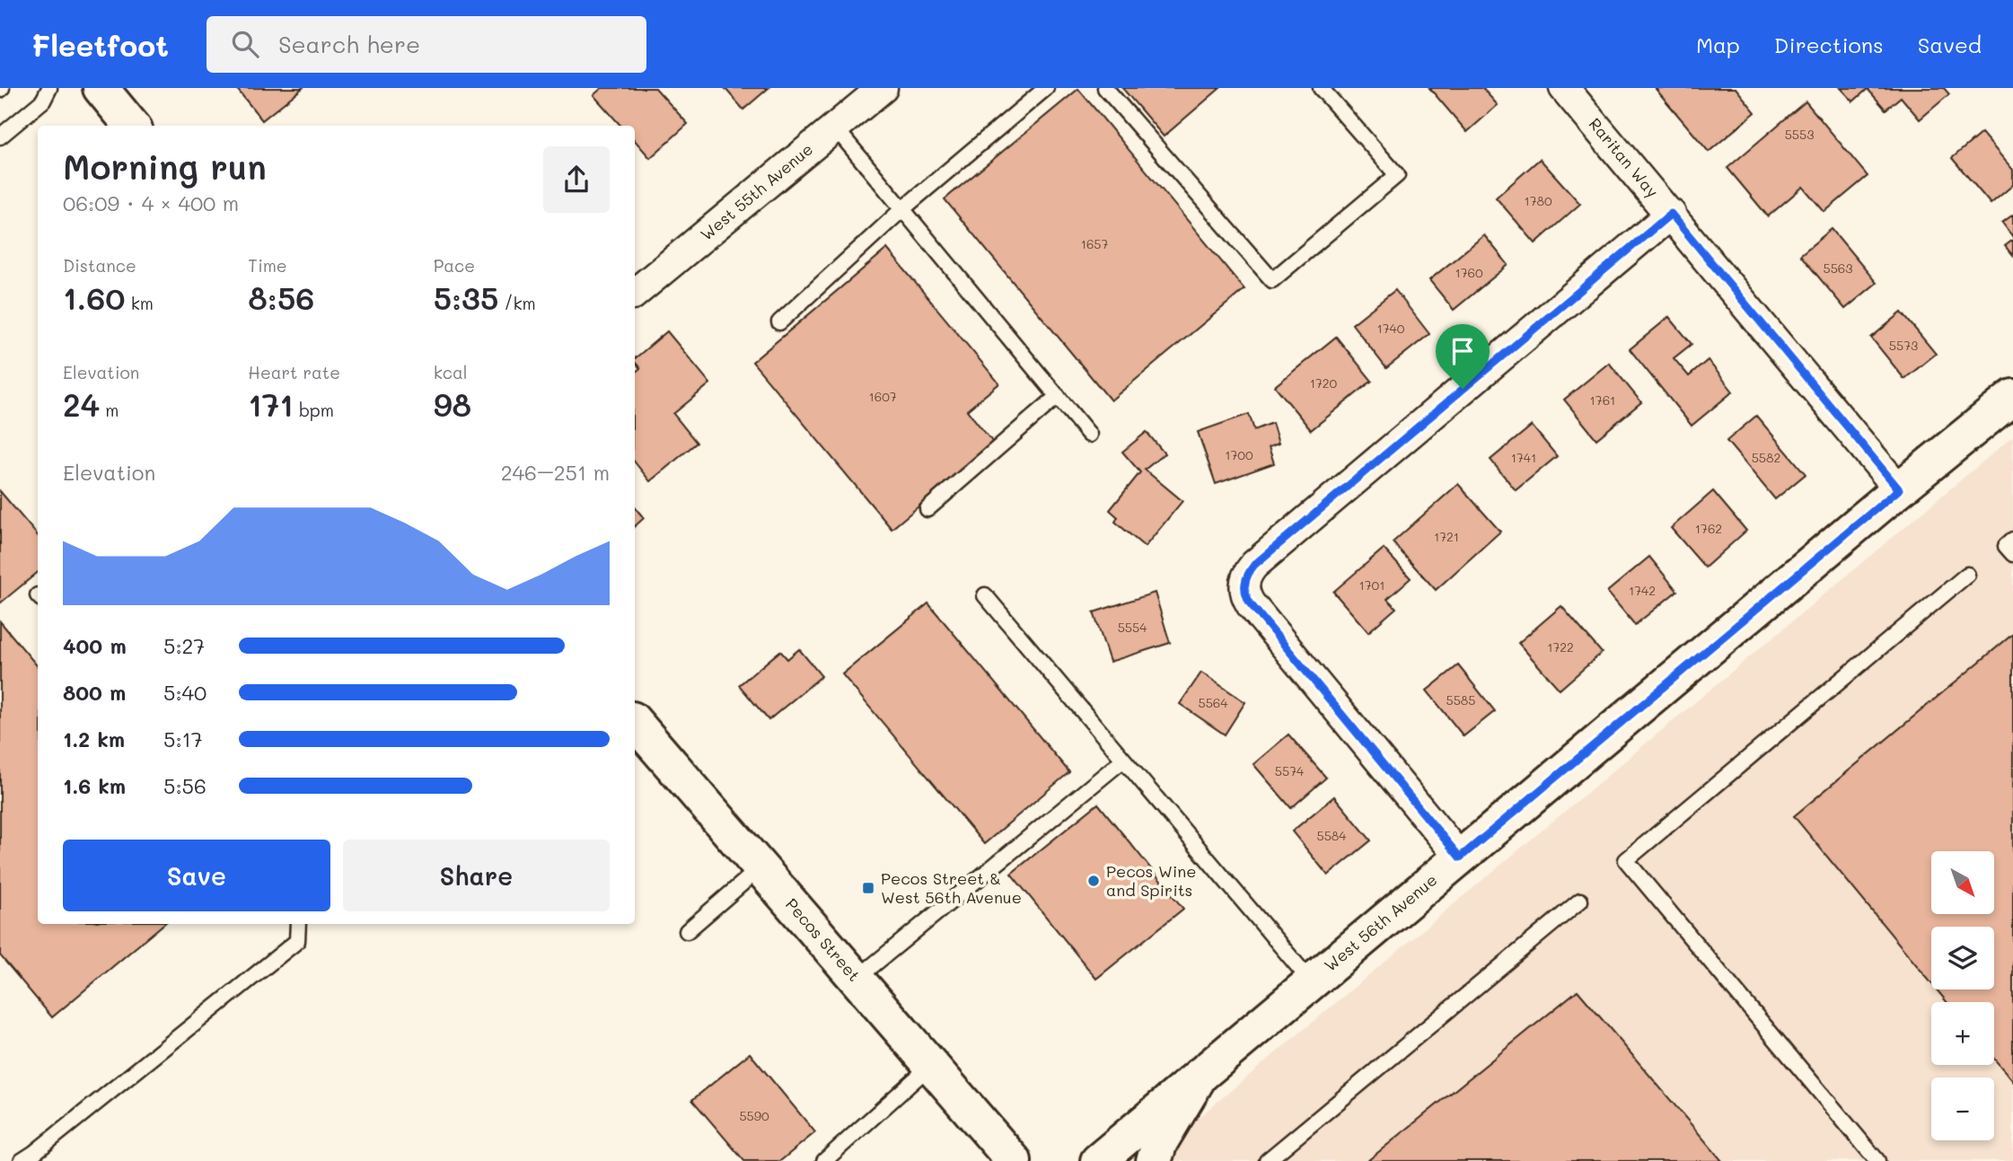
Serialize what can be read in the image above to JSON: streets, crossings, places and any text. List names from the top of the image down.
{
  "streets": {
    "street": [
      "Raritan Way",
      "West 55th Avenue",
      "West 56th Avenue",
      "Pecos Street"
    ]
  },
  "crossings": [
    ["Raritan Way", "West 56th Avenue"]
  ],
  "places": {
    "other": ["Pecos Wine and Spirits"],
    "transit": ["Pecos Street & West 56th Avenue"]
  },
  "house_numbers": [
    "5553",
    "1780",
    "1657",
    "5563",
    "1760",
    "1740",
    "5573",
    "1720",
    "1607",
    "1761",
    "1700",
    "1741",
    "5582",
    "1762",
    "1721",
    "1701",
    "1742",
    "5554",
    "1722",
    "5585",
    "5564",
    "5574",
    "5584",
    "5590"
  ],
  "north": "bottom right",
  "page": {
    "header": "Fleetfoot",
    "search": "Search here",
    "nav": ["Map", "Directions", "Saved"],
    "heading": ["Morning run", "06:09 · 4 × 400 m"],
    "stats": [
      ["Distance", "1.60 km"],
      ["Time", "8:56"],
      ["Pace", "5:35 /km"],
      ["Elevation", "24 m"],
      ["Heart rate", "171 bpm"],
      ["kcal", "98"]
    ],
    "chart": ["Elevation", "246–251 m"],
    "list": [
      {
        "name": "400 m",
        "note": "5:27"
      },
      {
        "name": "800 m",
        "note": "5:40"
      },
      {
        "name": "1.2 km",
        "note": "5:17"
      },
      {
        "name": "1.6 km",
        "note": "5:56"
      }
    ],
    "buttons": ["Save", "Share"],
    "map_buttons": ["+", "−"]
  }
}
